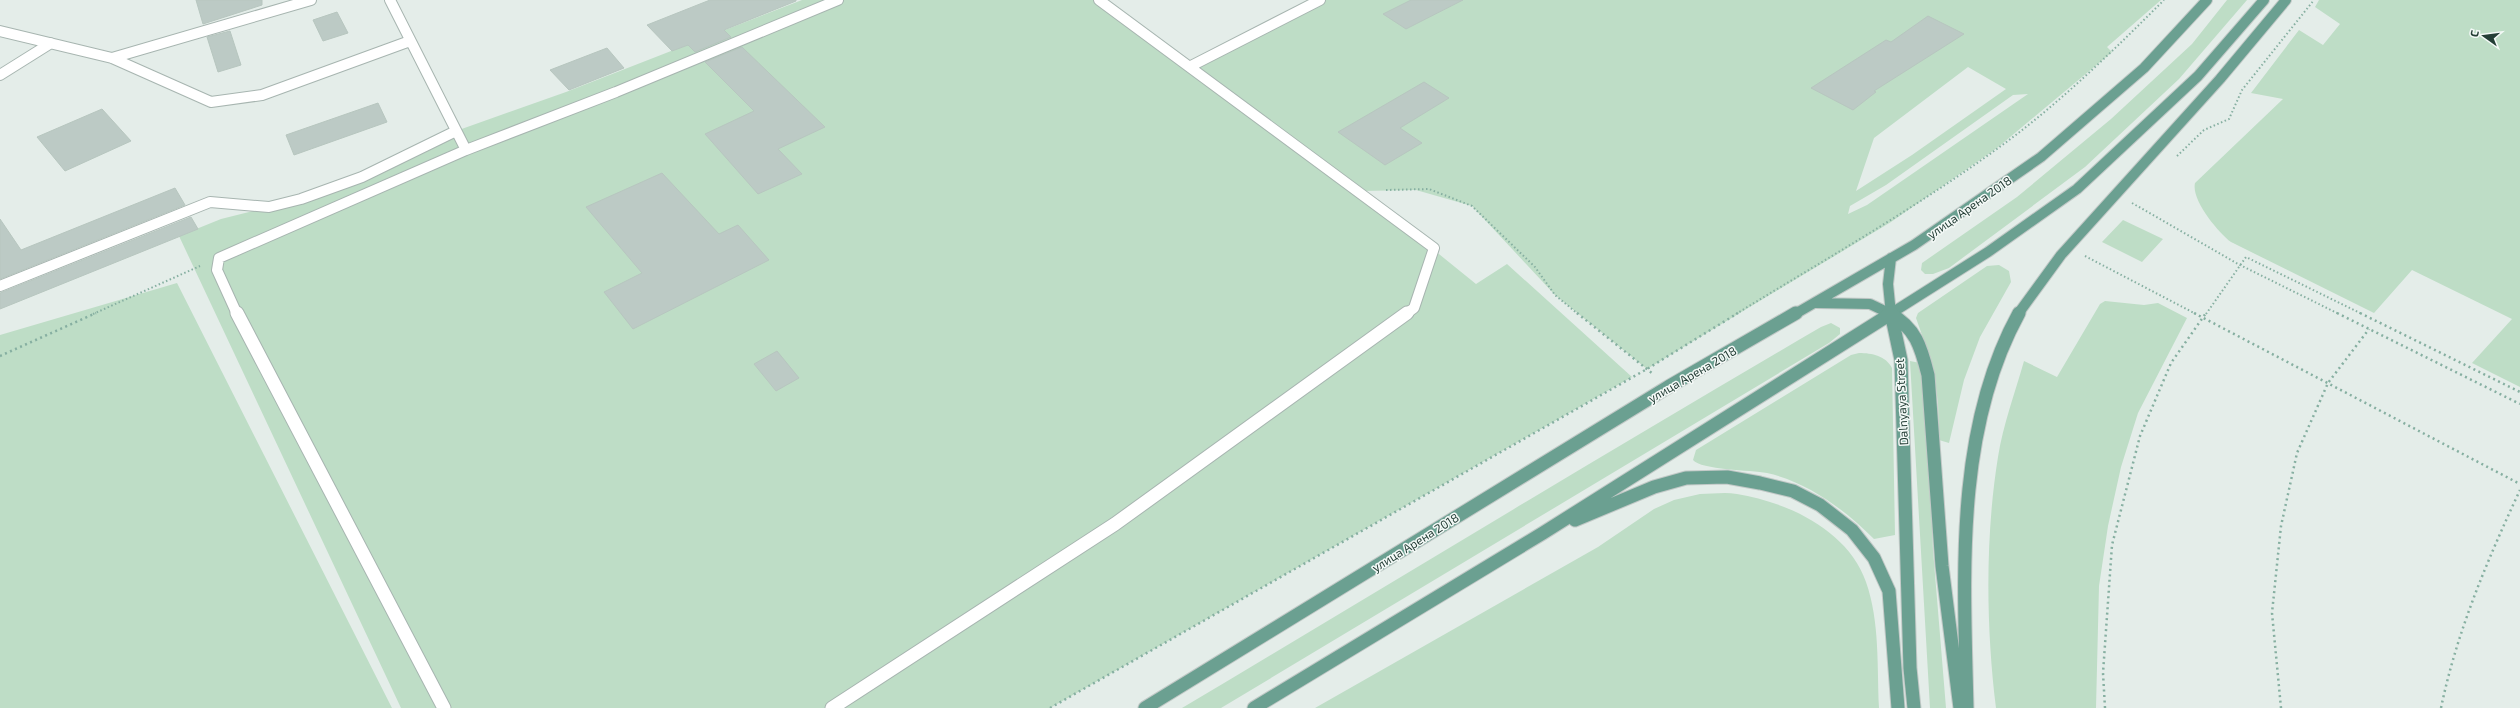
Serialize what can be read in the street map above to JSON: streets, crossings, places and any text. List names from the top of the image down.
{
  "streets": {
    "main road": ["улица Арена 2018", "Dalnyaya Street"]
  },
  "north": "left"
}
